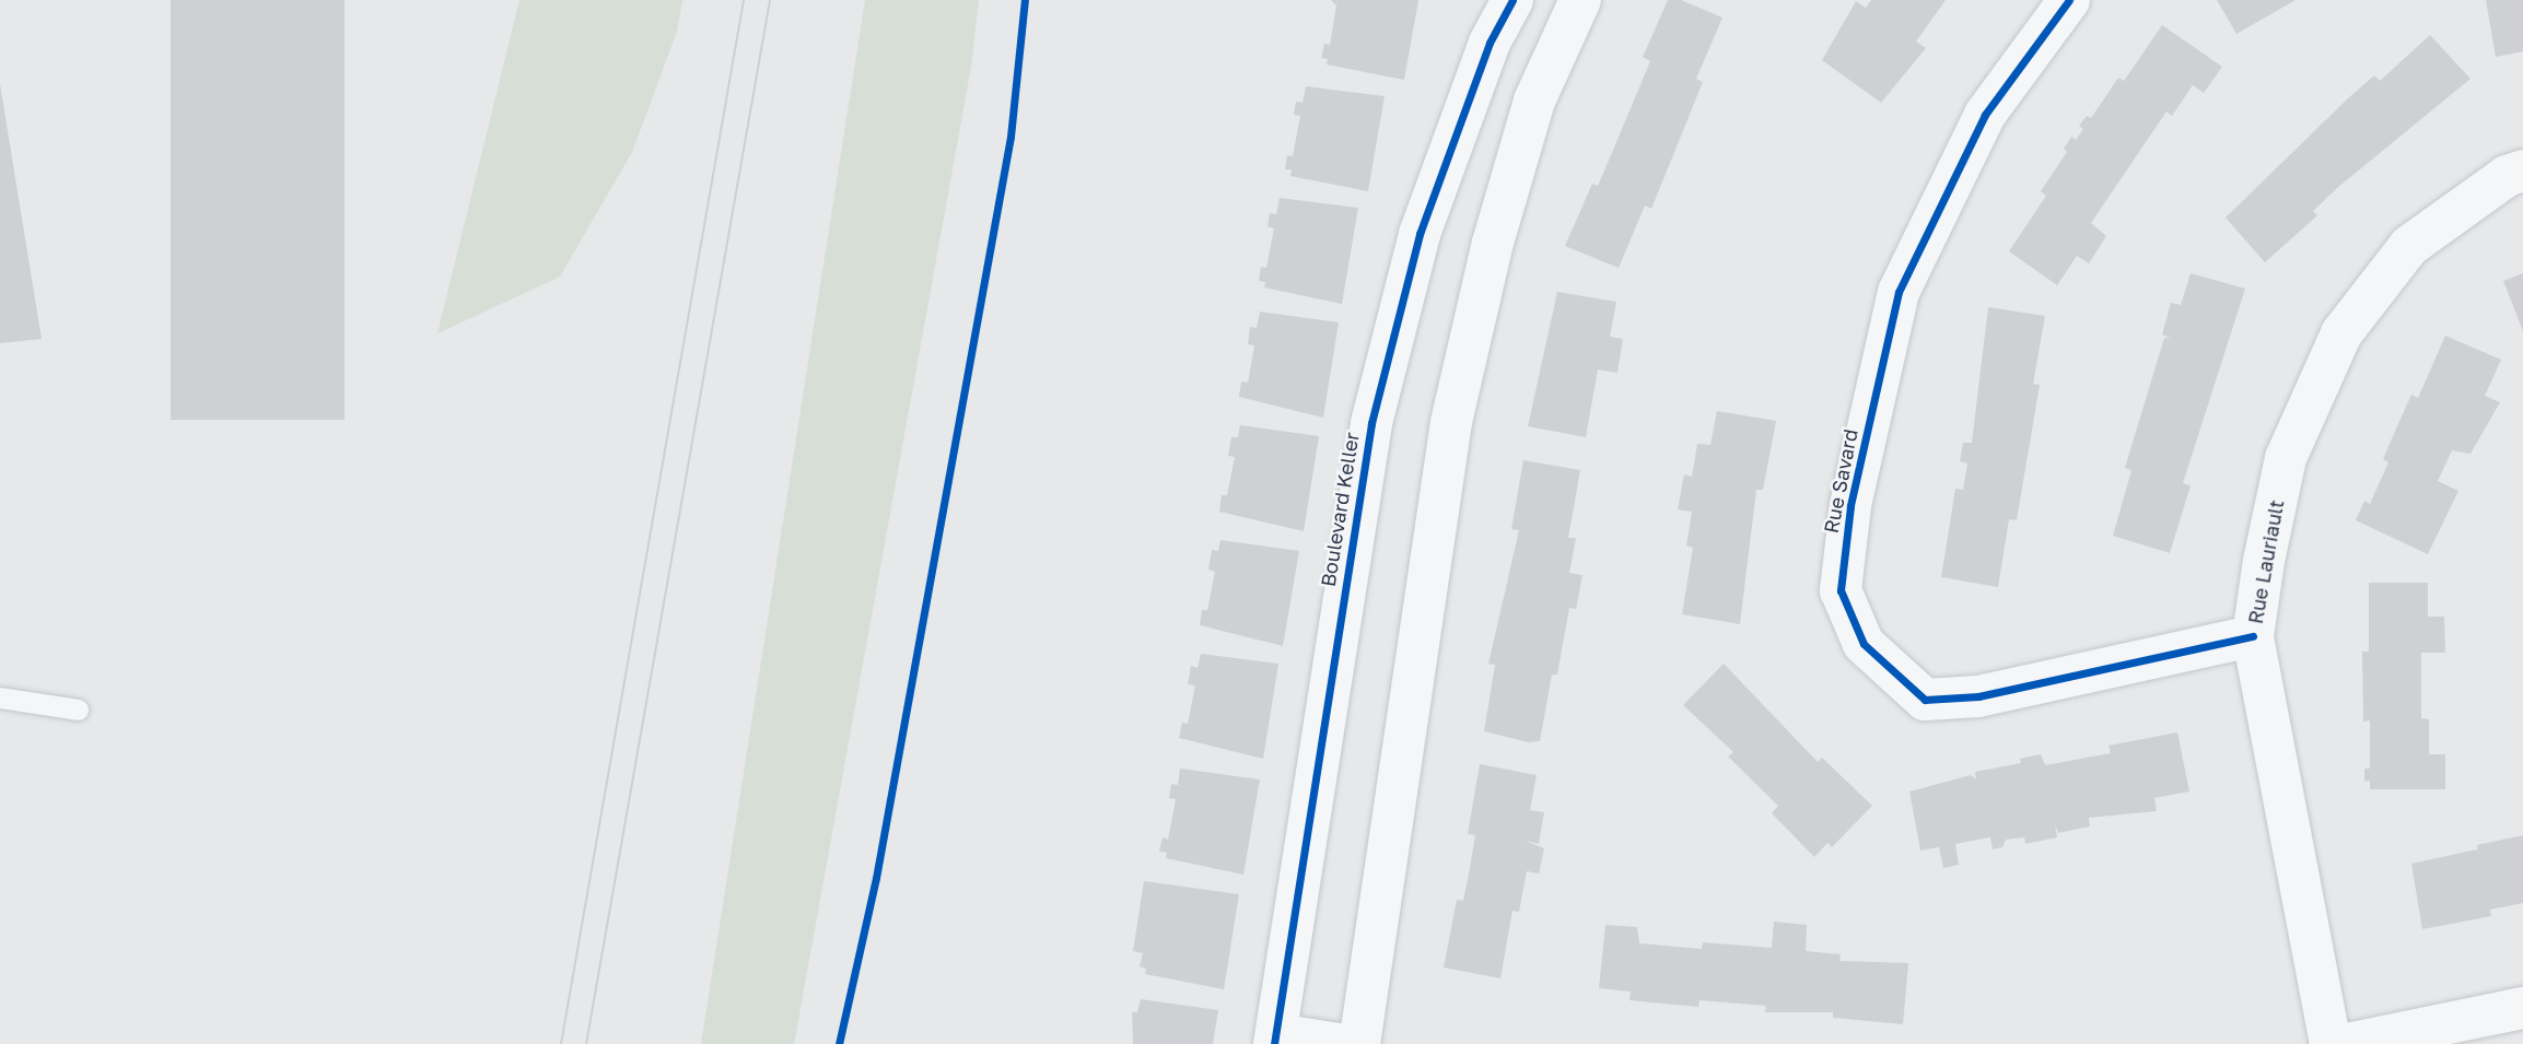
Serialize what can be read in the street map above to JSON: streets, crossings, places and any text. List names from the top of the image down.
{
  "streets": {
    "street": ["Rue Savard", "Boulevard Keller", "Rue Lauriault"]
  },
  "crossings": [
    ["Rue Savard", "Rue Lauriault"]
  ]
}
